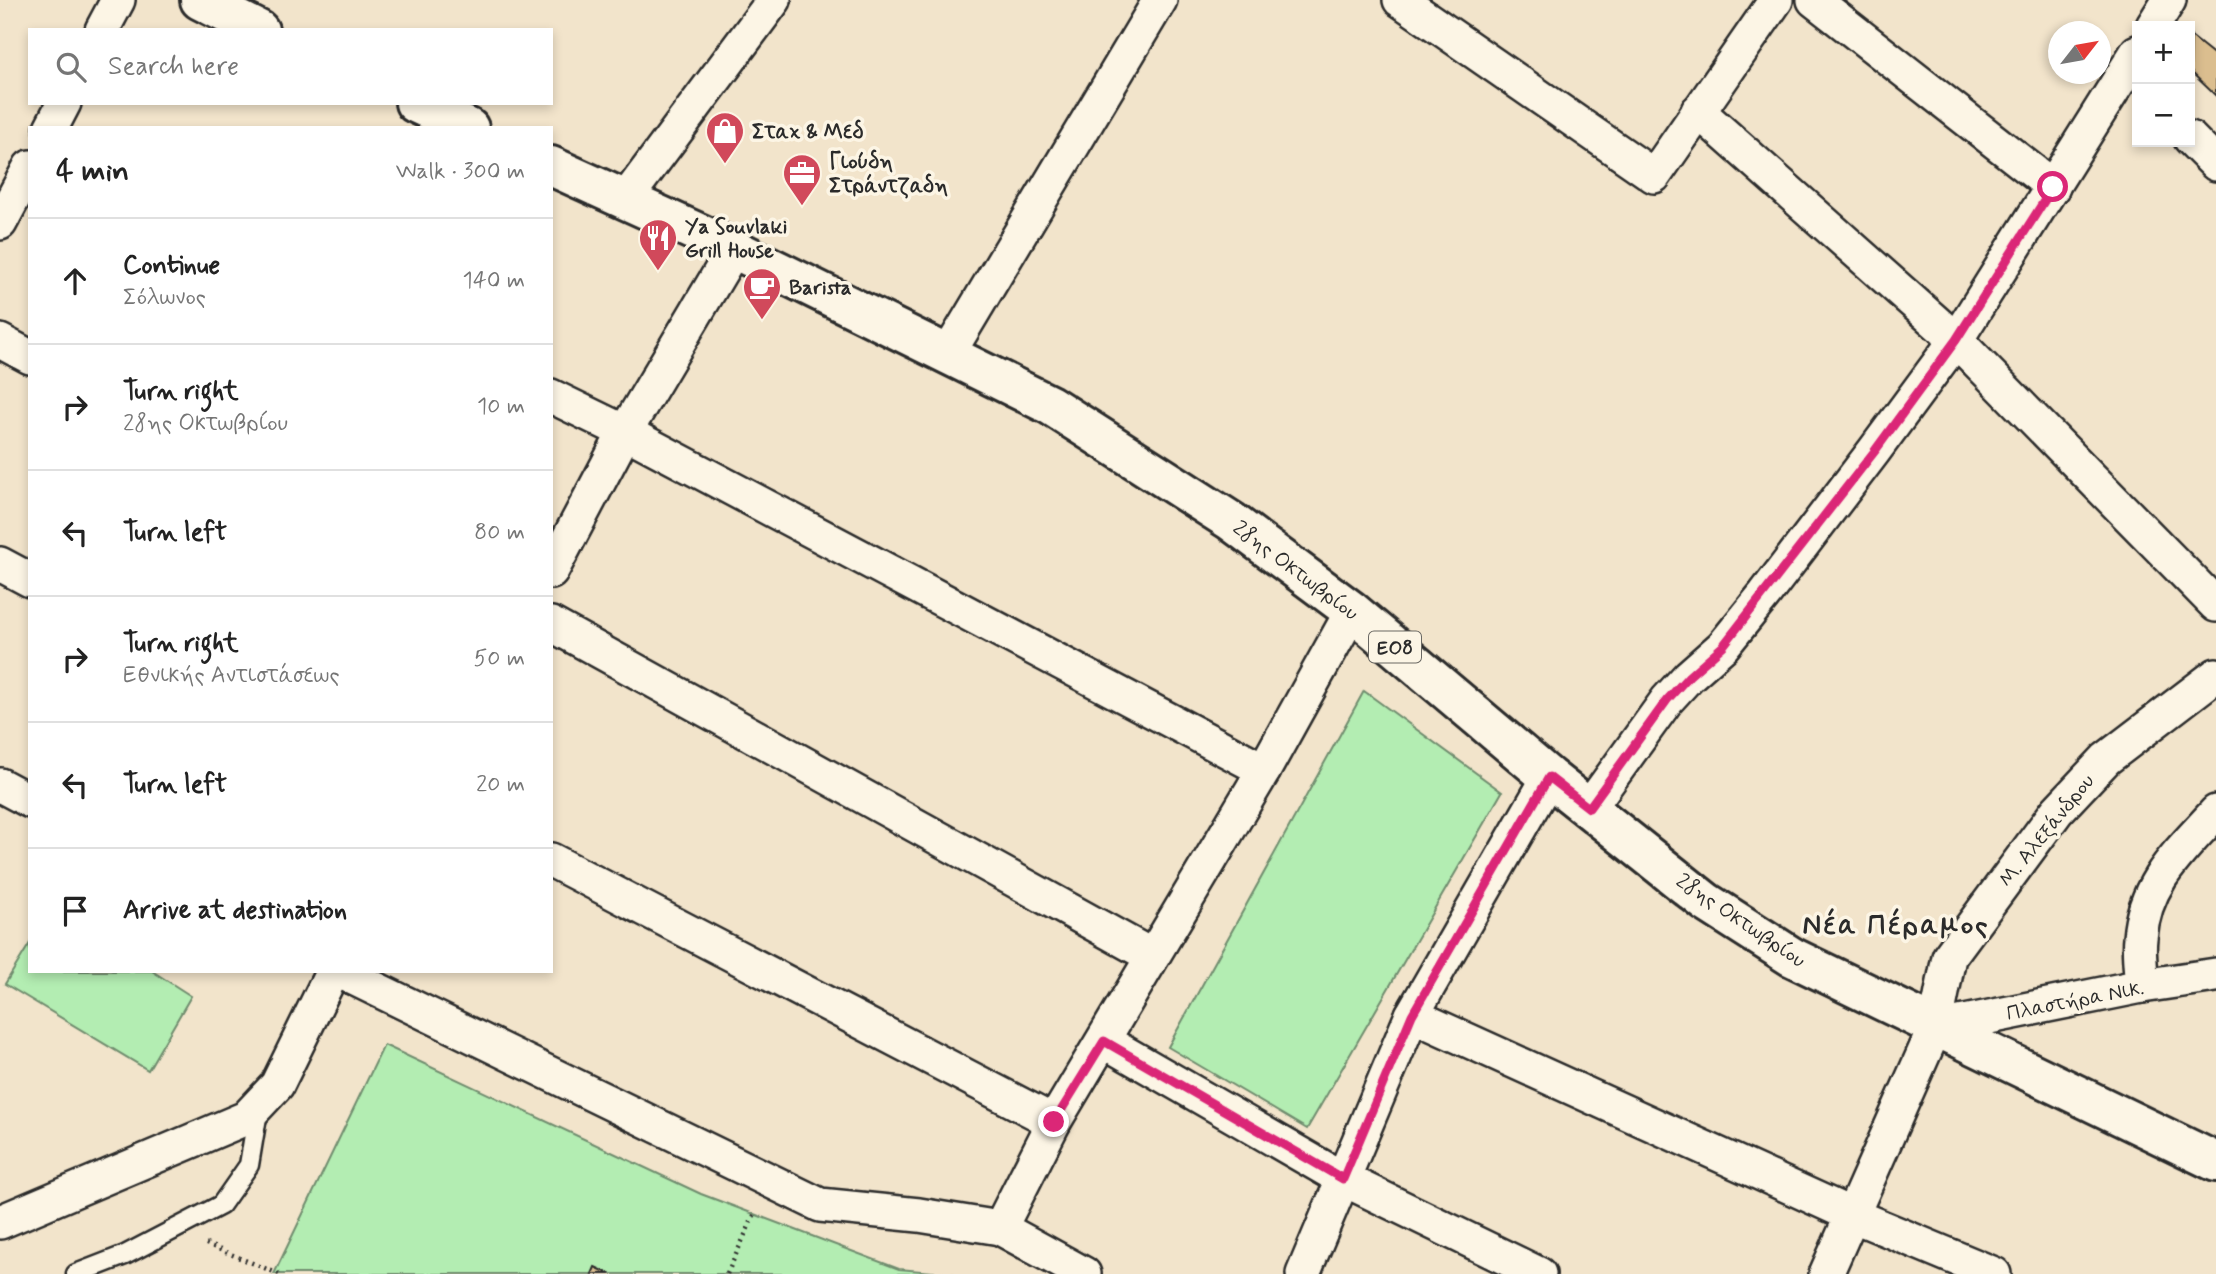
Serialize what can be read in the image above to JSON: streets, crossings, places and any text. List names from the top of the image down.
{
  "streets": {
    "main road": ["28ης Οκτωβρίου", "ΕΟ8"],
    "street": ["Μ. Αλεξάνδρου", "Πλαστήρα Νικ."]
  },
  "crossings": [
    ["28ης Οκτωβρίου", "Μ. Αλεξάνδρου"],
    ["28ης Οκτωβρίου", "Πλαστήρα Νικ."],
    ["Μ. Αλεξάνδρου", "Πλαστήρα Νικ."]
  ],
  "districts": ["Νέα Πέραμος"],
  "places": {
    "shop": ["Σταχ & Μεδ"],
    "office": ["Γιούδη Στράντζαδη"],
    "restaurant": ["Ya Souvlaki Grill House"],
    "cafe": ["Barista"]
  },
  "north": "top right",
  "page": {
    "map_buttons": ["+", "−"],
    "search": "Search here",
    "heading": ["4 min", "Walk · 300 m"],
    "list": [
      ["Continue", "Σόλωνος", "140 m"],
      ["Turn right", "28ης Οκτωβρίου", "10 m"],
      ["Turn left", "80 m"],
      ["Turn right", "Εθνικής Αντιστάσεως", "50 m"],
      ["Turn left", "20 m"],
      "Arrive at destination"
    ]
  }
}
